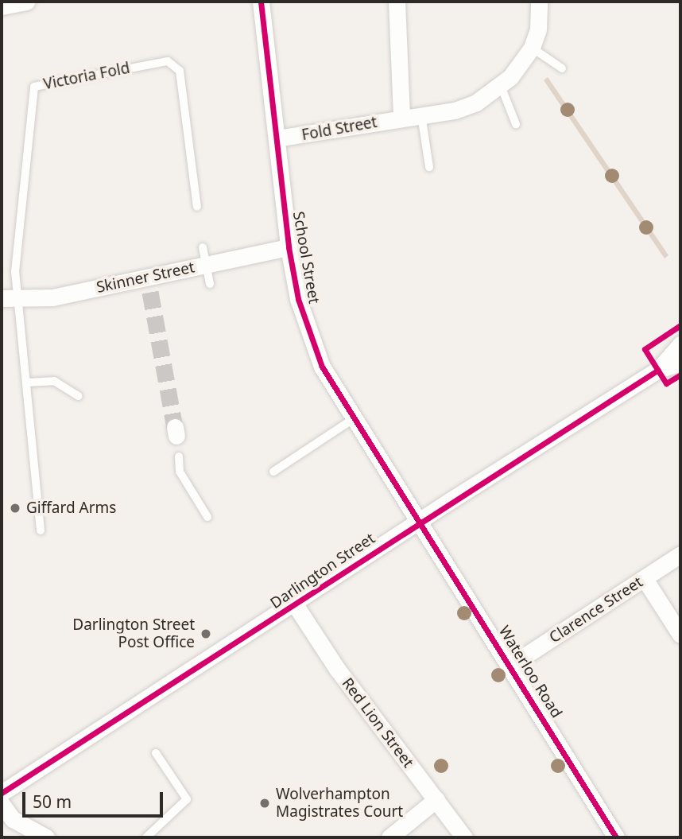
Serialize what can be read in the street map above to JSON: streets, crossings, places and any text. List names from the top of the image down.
{
  "streets": {
    "street": [
      "Fold Street",
      "School Street",
      "Skinner Street",
      "Darlington Street",
      "Clarence Street",
      "Waterloo Road",
      "Red Lion Street"
    ],
    "lane": ["Victoria Fold"]
  },
  "crossings": [
    ["Victoria Fold", "Skinner Street"],
    ["Fold Street", "School Street"],
    ["School Street", "Skinner Street"],
    ["School Street", "Darlington Street"],
    ["School Street", "Waterloo Road"],
    ["Darlington Street", "Waterloo Road"],
    ["Darlington Street", "Red Lion Street"],
    ["Clarence Street", "Waterloo Road"]
  ],
  "places": ["Giffard Arms", "Darlington Street Post Office", "Wolverhampton Magistrates Court"],
  "scale_bar": "50 m"
}
